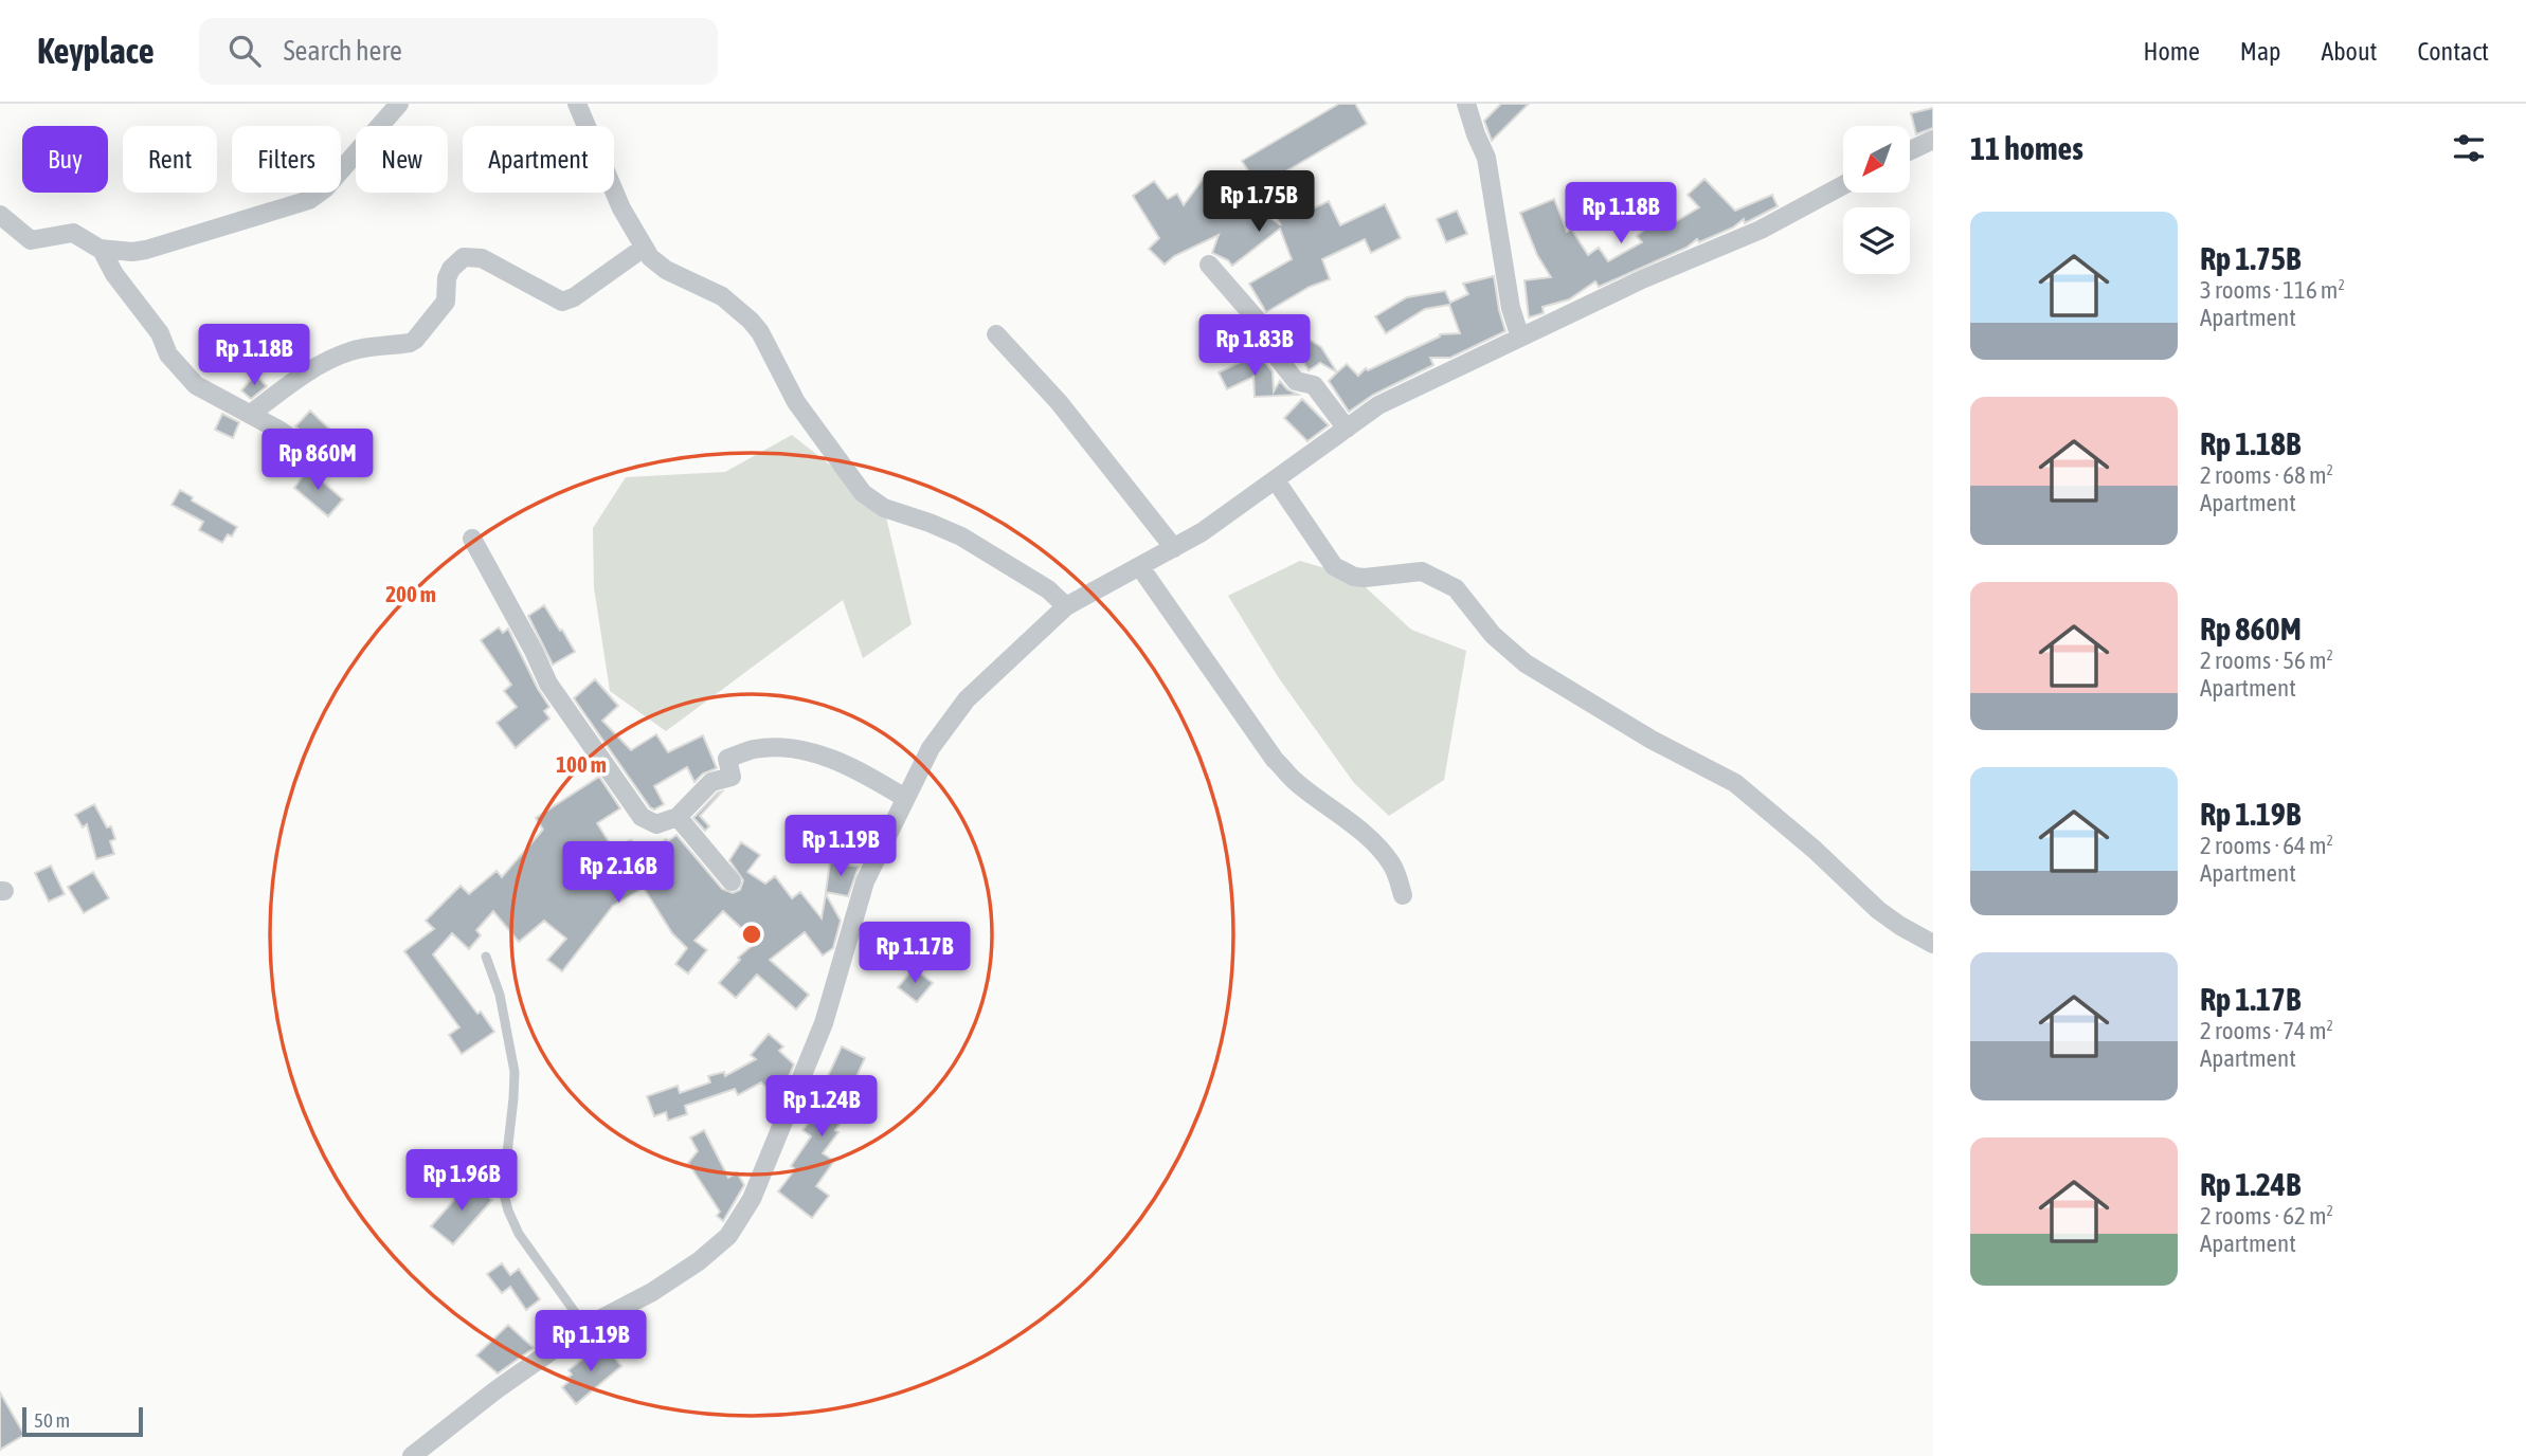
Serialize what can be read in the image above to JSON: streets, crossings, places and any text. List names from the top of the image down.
{
  "scale_bar": "50 m",
  "north": "bottom left",
  "page": {
    "header": "Keyplace",
    "search": "Search here",
    "nav": [
      "Home",
      "Map",
      "About",
      "Contact"
    ],
    "heading": "11 homes",
    "chip": [
      "Buy",
      "Rent",
      "Filters",
      "New",
      "Apartment"
    ],
    "price": [
      "Rp 1.75B",
      "Rp 1.18B",
      "Rp 1.83B",
      "Rp 1.18B",
      "Rp 860M",
      "Rp 1.19B",
      "Rp 2.16B",
      "Rp 1.17B",
      "Rp 1.24B",
      "Rp 1.96B",
      "Rp 1.19B"
    ],
    "list": [
      {
        "name": "Rp 1.75B",
        "note": "3 rooms · 116 m² · Apartment"
      },
      {
        "name": "Rp 1.18B",
        "note": "2 rooms · 68 m² · Apartment"
      },
      {
        "name": "Rp 860M",
        "note": "2 rooms · 56 m² · Apartment"
      },
      {
        "name": "Rp 1.19B",
        "note": "2 rooms · 64 m² · Apartment"
      },
      {
        "name": "Rp 1.17B",
        "note": "2 rooms · 74 m² · Apartment"
      },
      {
        "name": "Rp 1.24B",
        "note": "2 rooms · 62 m² · Apartment"
      }
    ],
    "scale": "50 m"
  },
  "rings": ["200 m", "100 m"]
}
